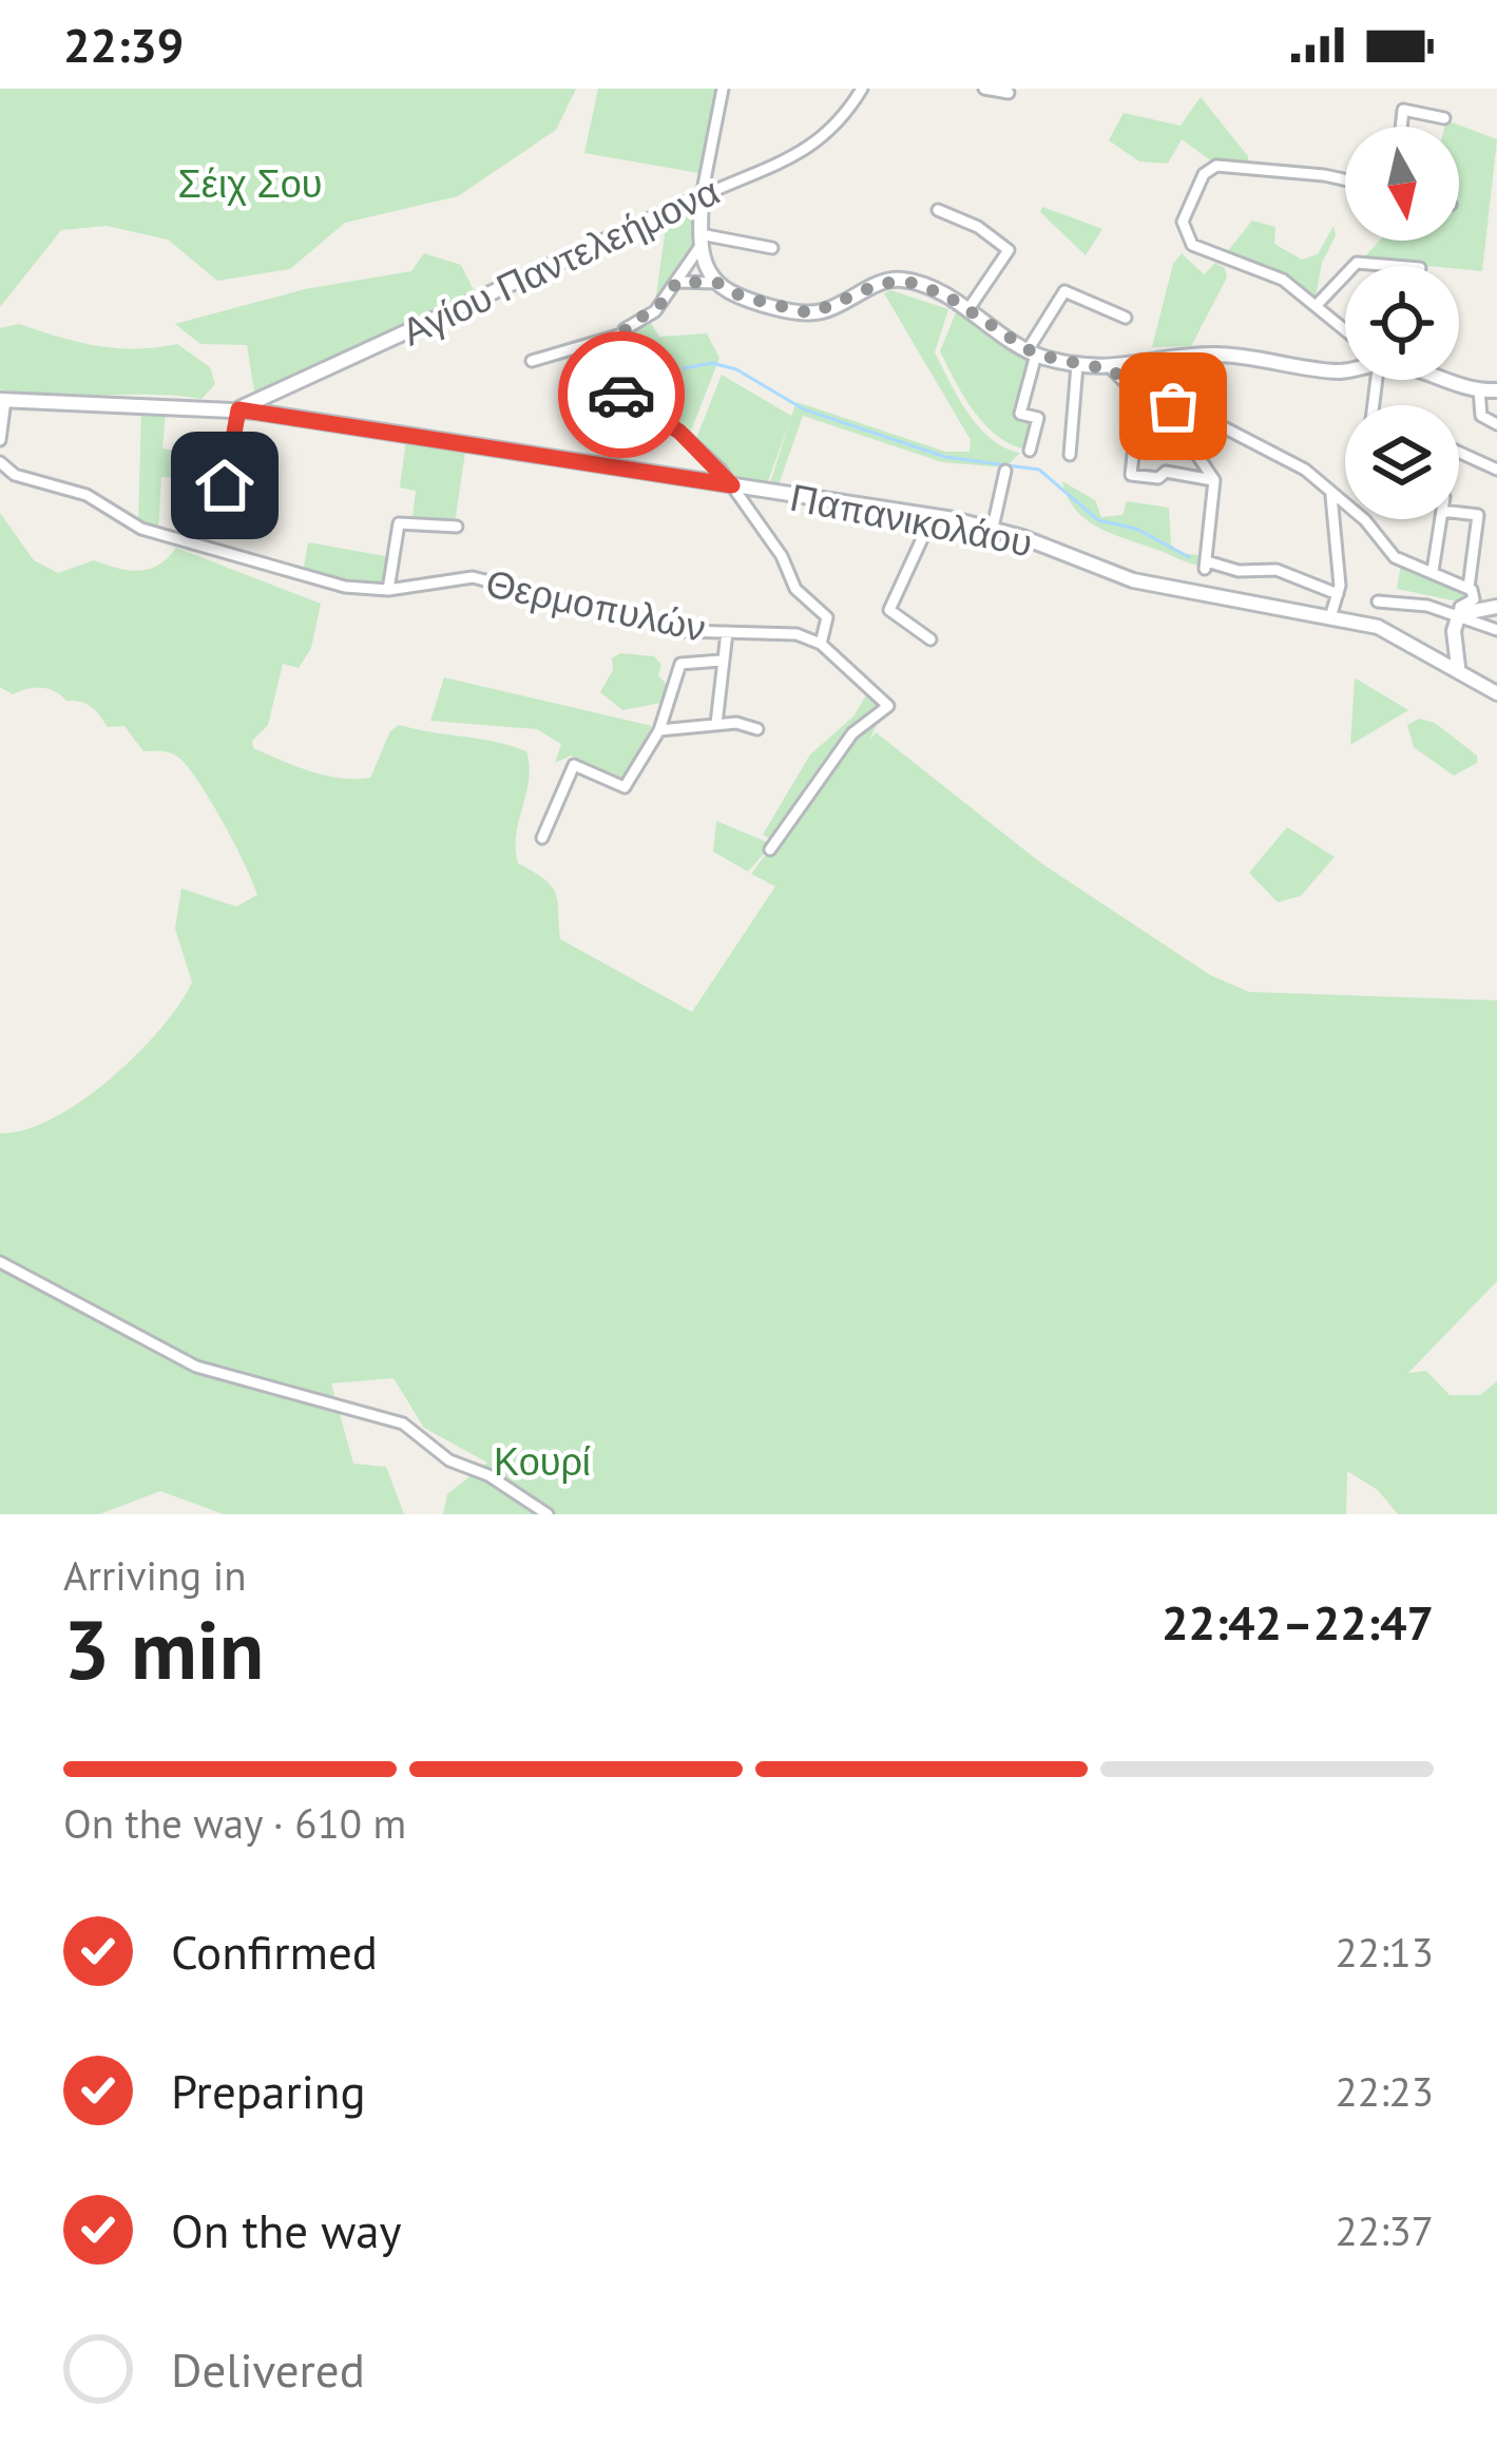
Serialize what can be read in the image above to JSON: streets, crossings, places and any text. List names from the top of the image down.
{
  "streets": {
    "main road": ["Αγίου Παντελεήμονα", "Παπανικολάου"],
    "street": ["Θερμοπυλών"]
  },
  "crossings": [
    ["Αγίου Παντελεήμονα", "Παπανικολάου"]
  ],
  "parks": ["Σέιχ Σου", "Κουρί"],
  "north": "bottom",
  "page": {
    "status": "22:39",
    "heading": ["3 min", "Arriving in", "22:42–22:47"],
    "bar": "On the way · 610 m",
    "list": [
      ["Confirmed", "22:13"],
      ["Preparing", "22:23"],
      ["On the way", "22:37"],
      "Delivered"
    ]
  }
}
